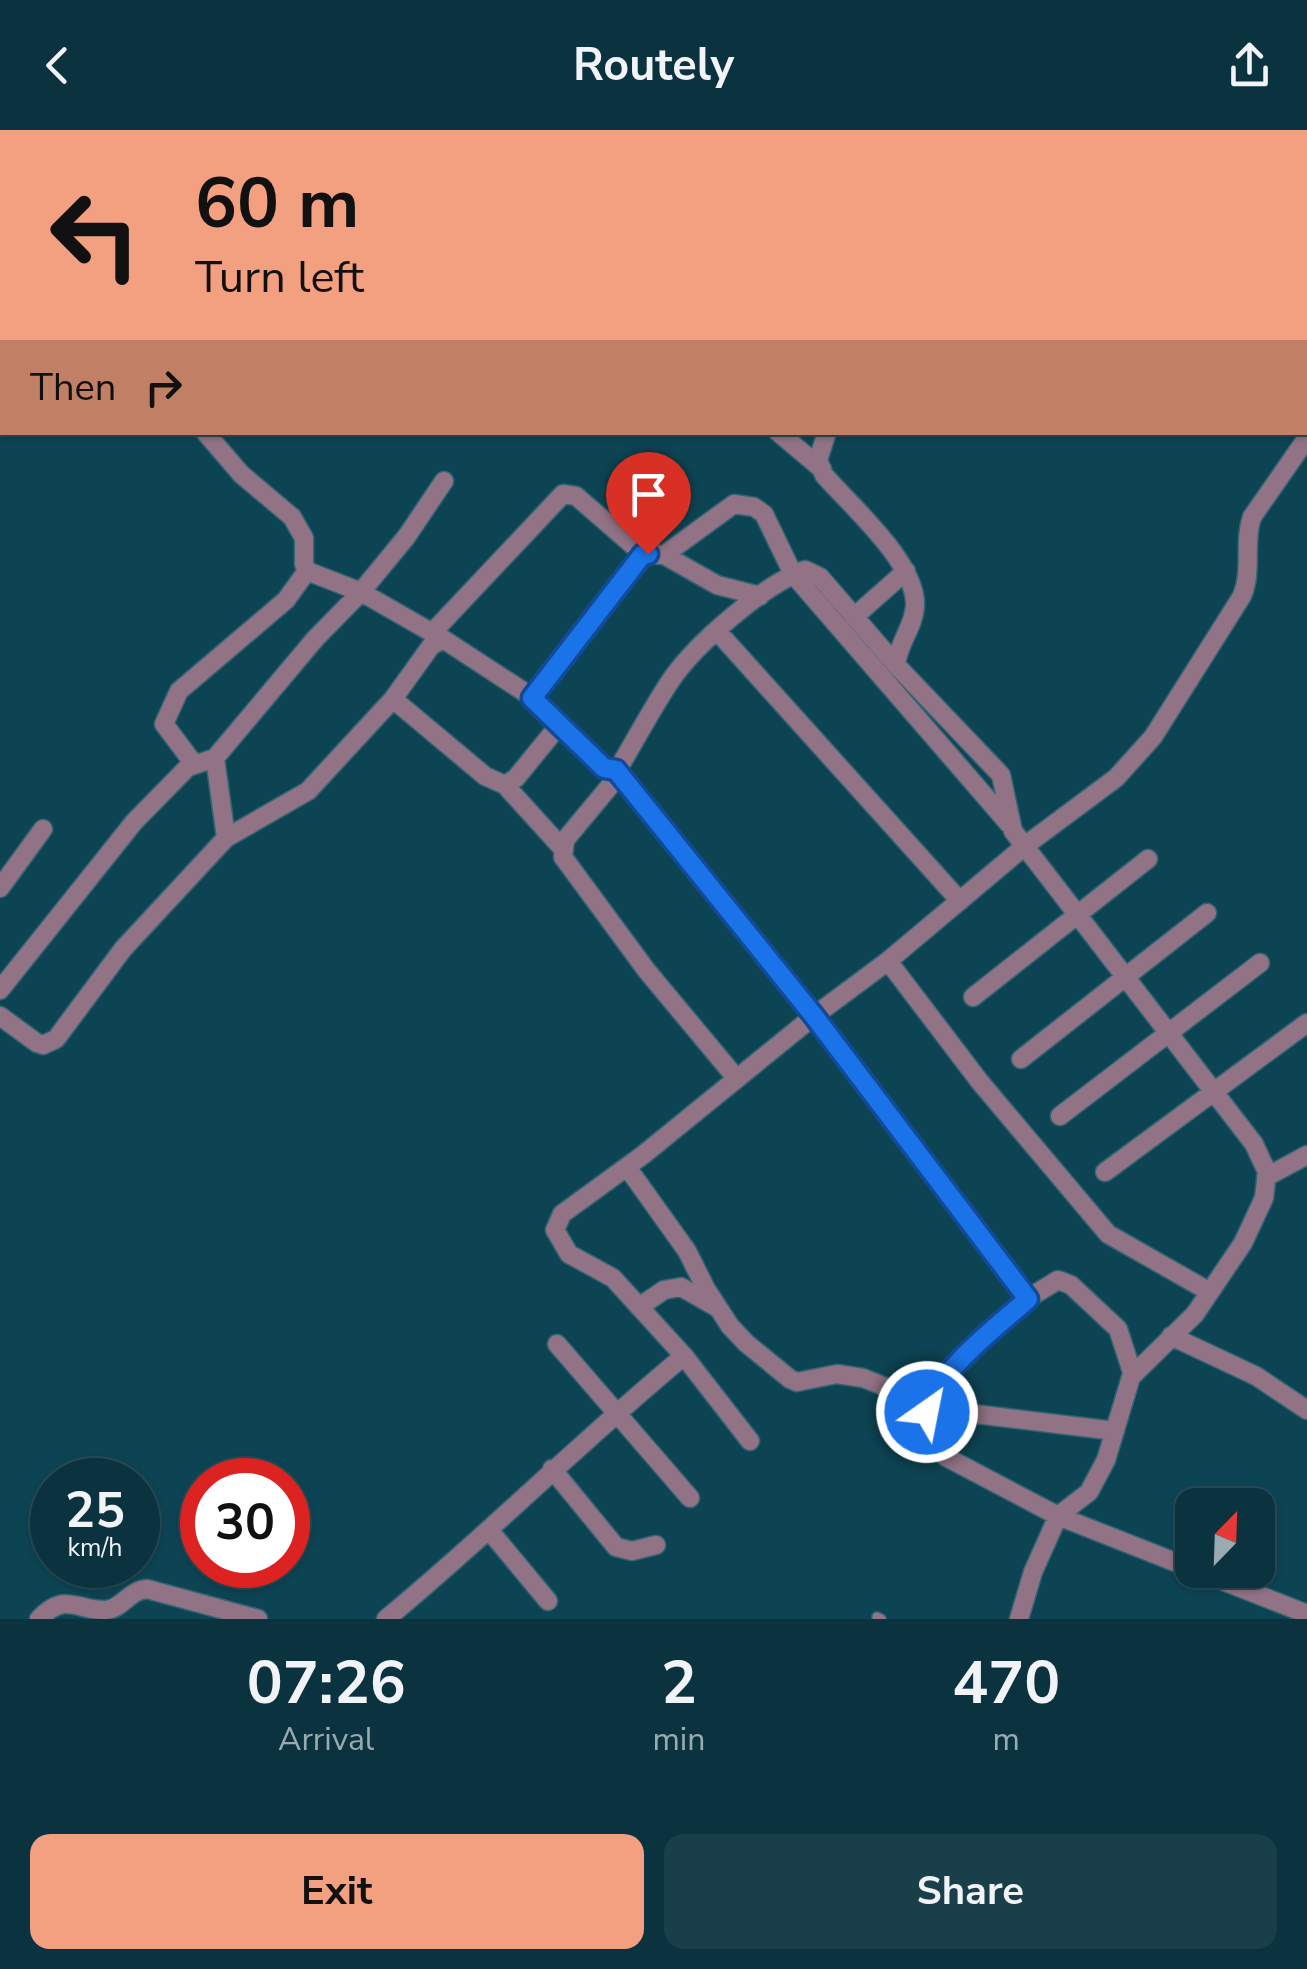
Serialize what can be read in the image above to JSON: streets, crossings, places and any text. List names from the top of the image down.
{
  "north": "top right",
  "page": {
    "header": "Routely",
    "turn": ["60 m", "Turn left"],
    "then": "Then",
    "speed": "25 km/h",
    "limit": "30",
    "eta": [
      "07:26",
      "Arrival",
      "2",
      "min",
      "470",
      "m"
    ],
    "buttons": ["Exit", "Share"]
  }
}
